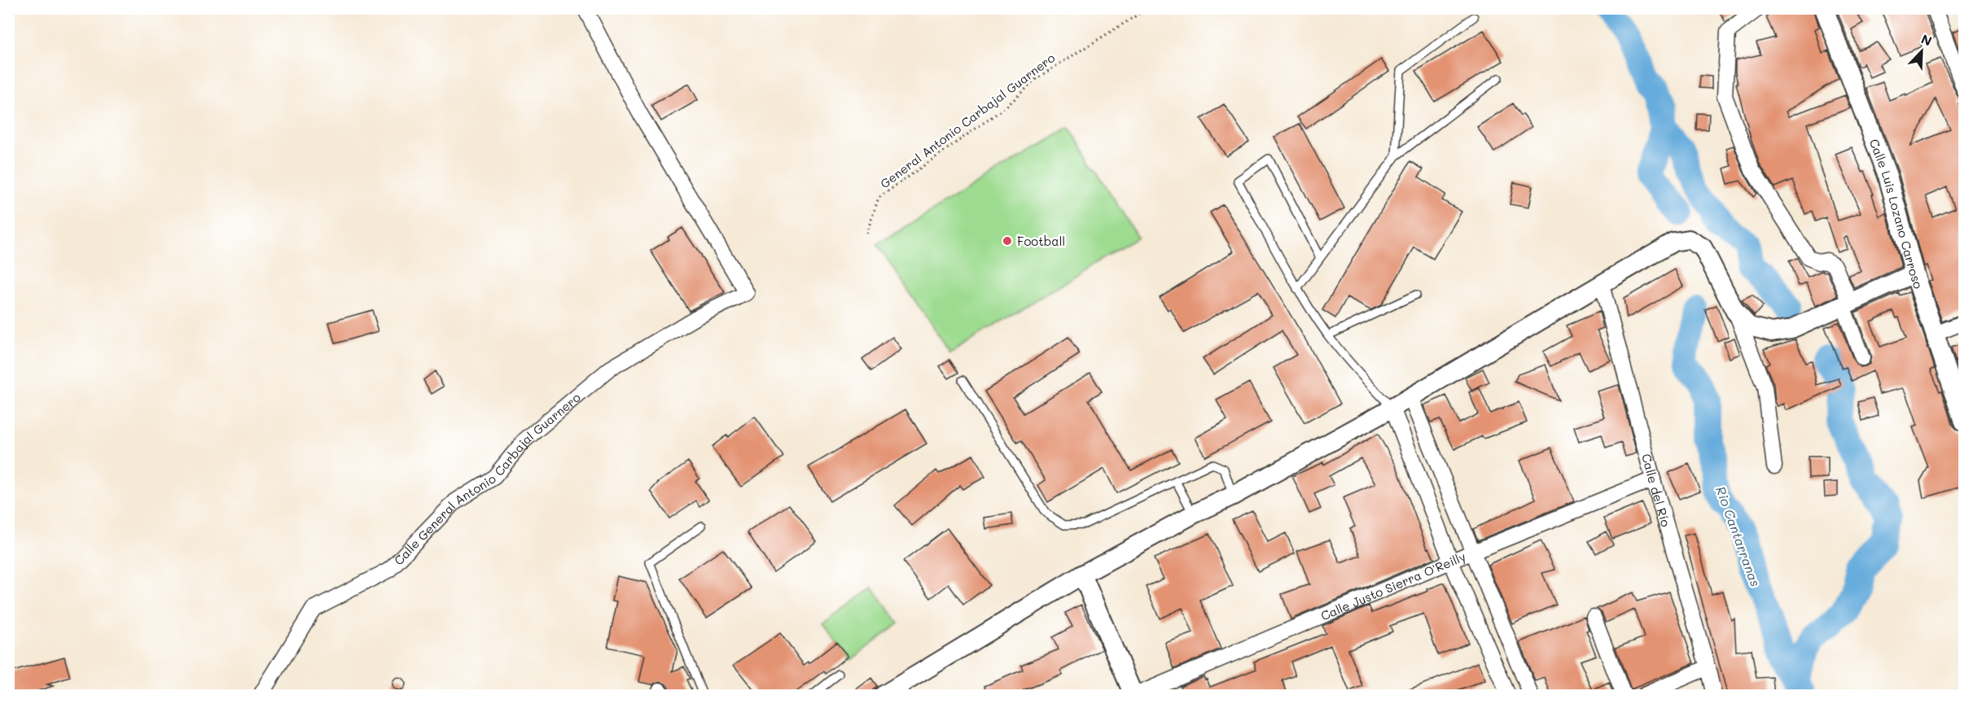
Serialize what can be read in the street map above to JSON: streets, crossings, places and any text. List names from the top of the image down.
{
  "streets": {
    "street": [
      "Calle Luis Lozano Carroso",
      "Calle General Antonio Carbajal Guarnero",
      "Calle del Río",
      "Calle Justo Sierra O'Reilly"
    ],
    "path": ["General Antonio Carbajal Guarnero"]
  },
  "crossings": [
    ["Calle del Río", "Calle Justo Sierra O'Reilly"]
  ],
  "water": ["Rio Cantarranas"],
  "places": ["Football"],
  "north": "top right"
}
